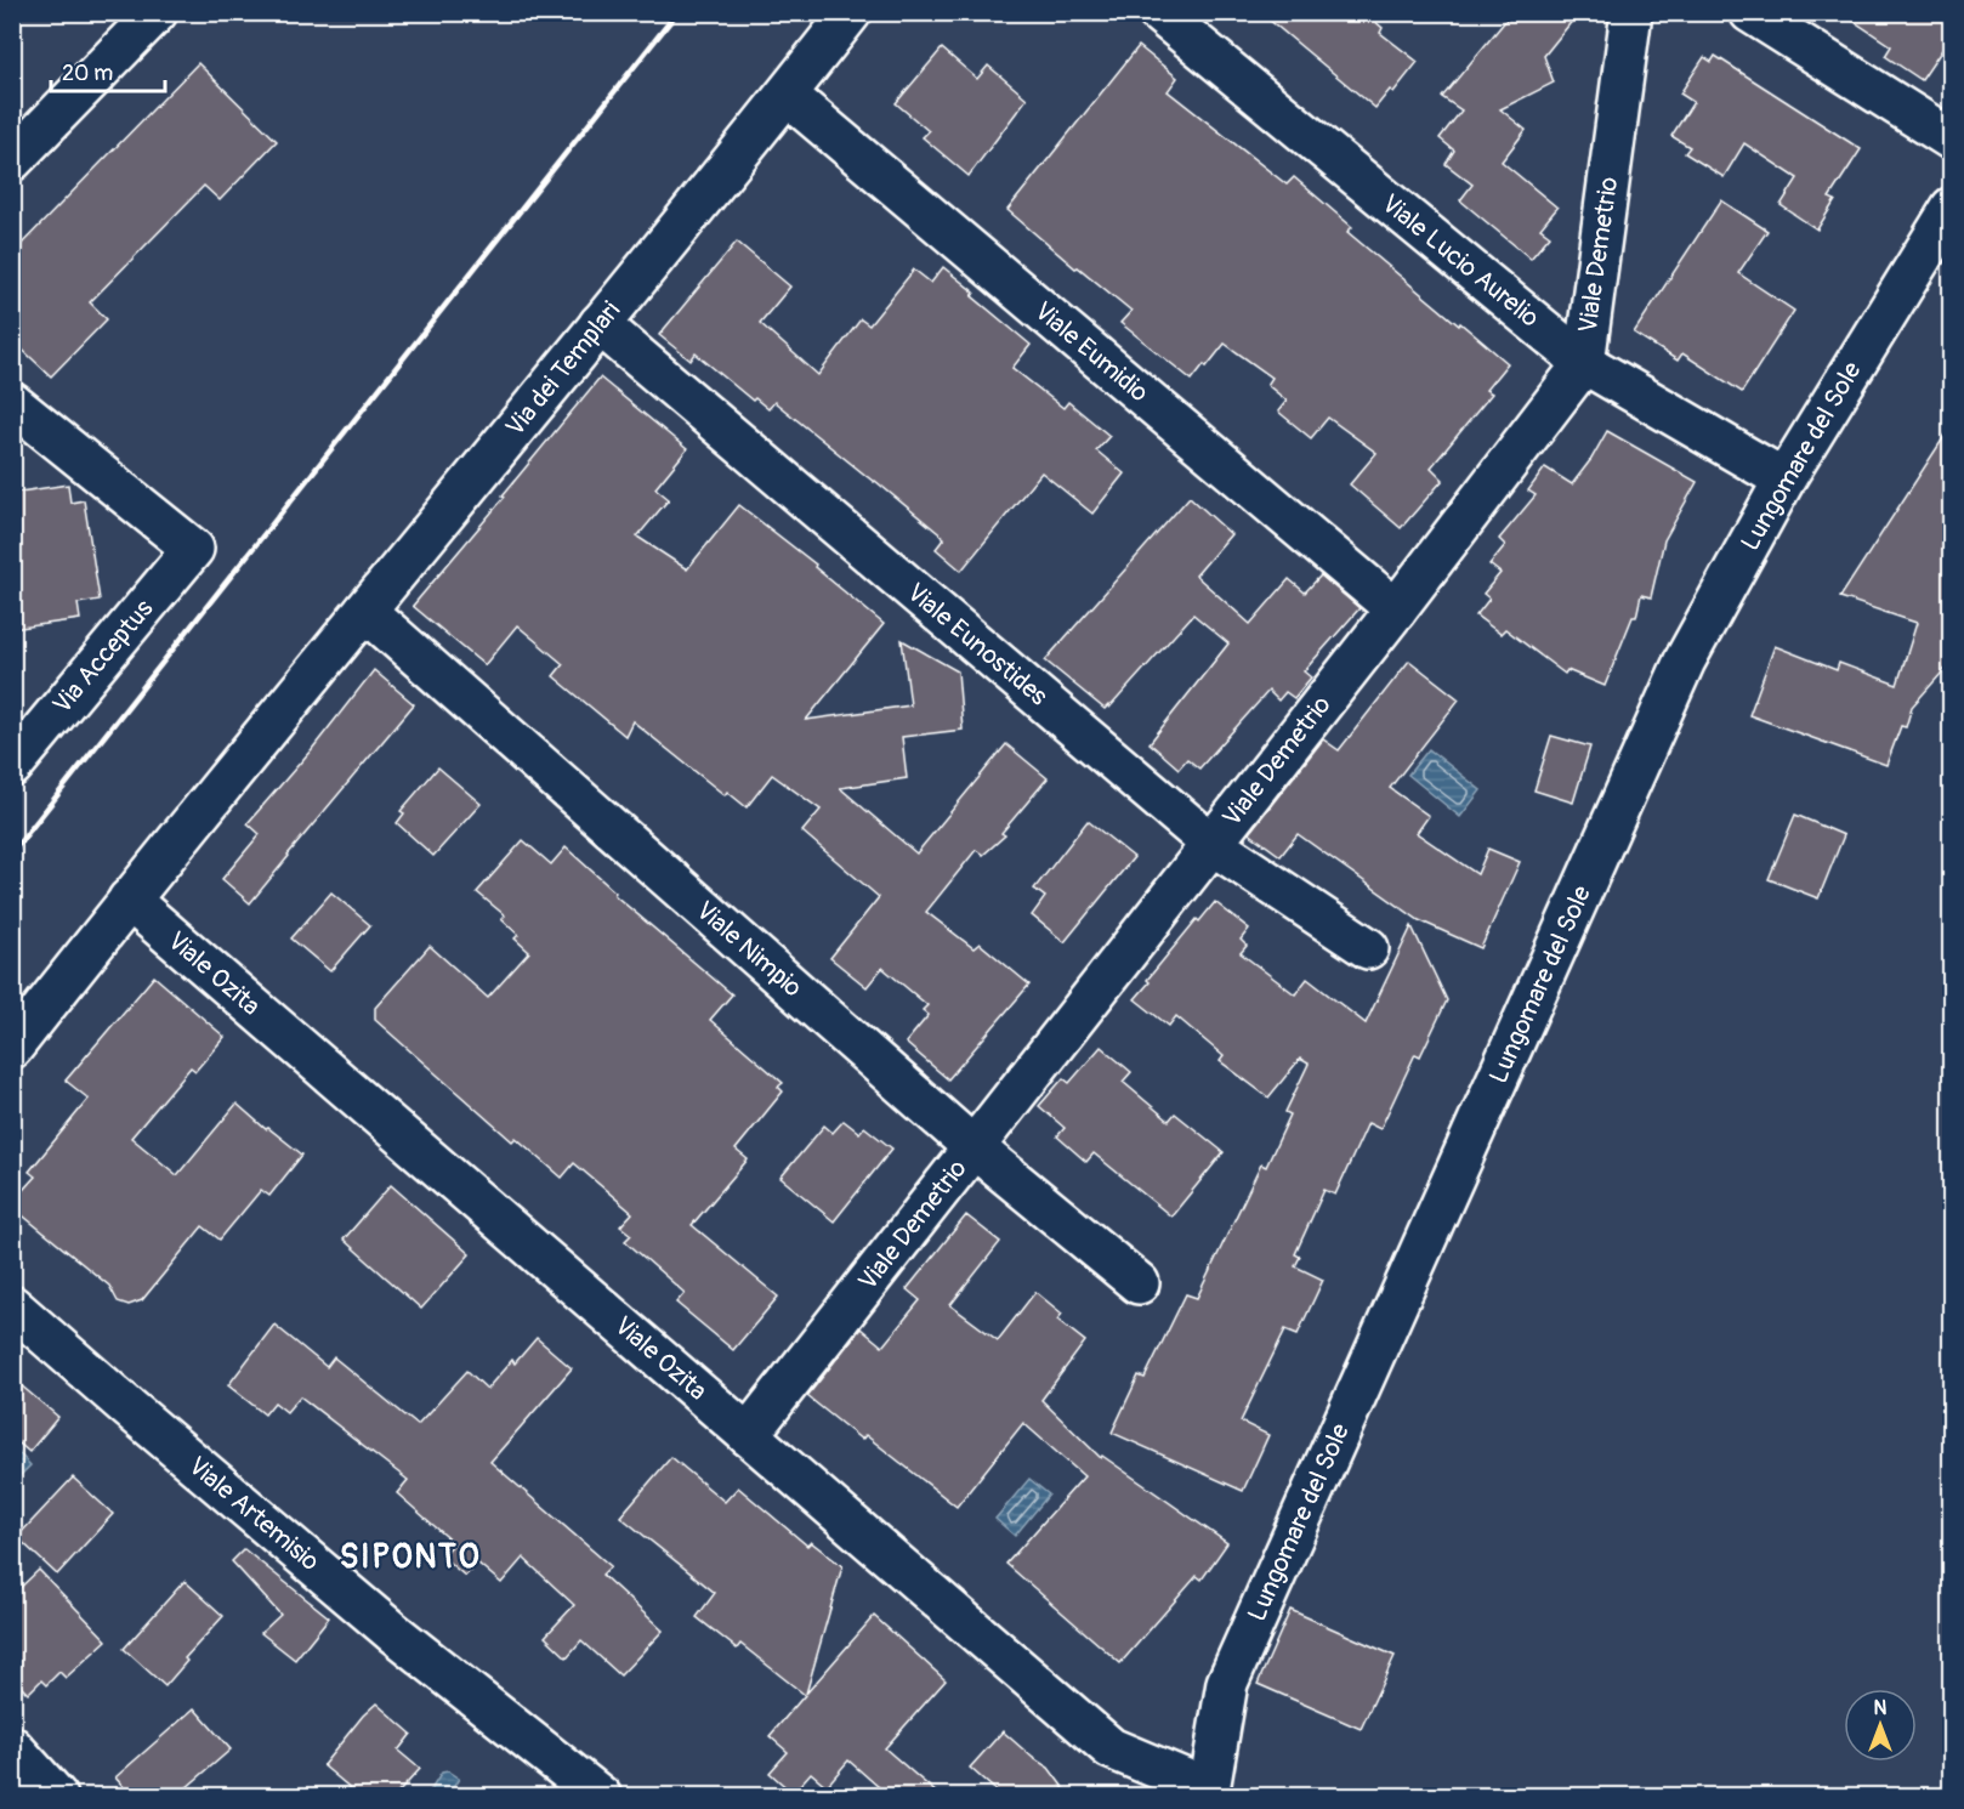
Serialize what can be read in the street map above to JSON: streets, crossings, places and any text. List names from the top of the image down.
{
  "streets": {
    "street": [
      "Viale Demetrio",
      "Viale Lucio Aurelio",
      "Viale Eumidio",
      "Via dei Templari",
      "Lungomare del Sole",
      "Viale Eunostides",
      "Via Acceptus",
      "Viale Nimpio",
      "Viale Ozita",
      "Viale Artemisio"
    ]
  },
  "crossings": [
    ["Viale Demetrio", "Viale Lucio Aurelio"],
    ["Viale Demetrio", "Viale Eumidio"],
    ["Viale Demetrio", "Viale Eunostides"],
    ["Viale Demetrio", "Viale Nimpio"],
    ["Viale Demetrio", "Viale Ozita"],
    ["Viale Lucio Aurelio", "Lungomare del Sole"],
    ["Viale Eumidio", "Via dei Templari"],
    ["Via dei Templari", "Viale Eunostides"],
    ["Via dei Templari", "Viale Nimpio"],
    ["Via dei Templari", "Viale Ozita"],
    ["Lungomare del Sole", "Viale Ozita"]
  ],
  "districts": ["SIPONTO"],
  "scale_bar": "20 m",
  "north": "top"
}
